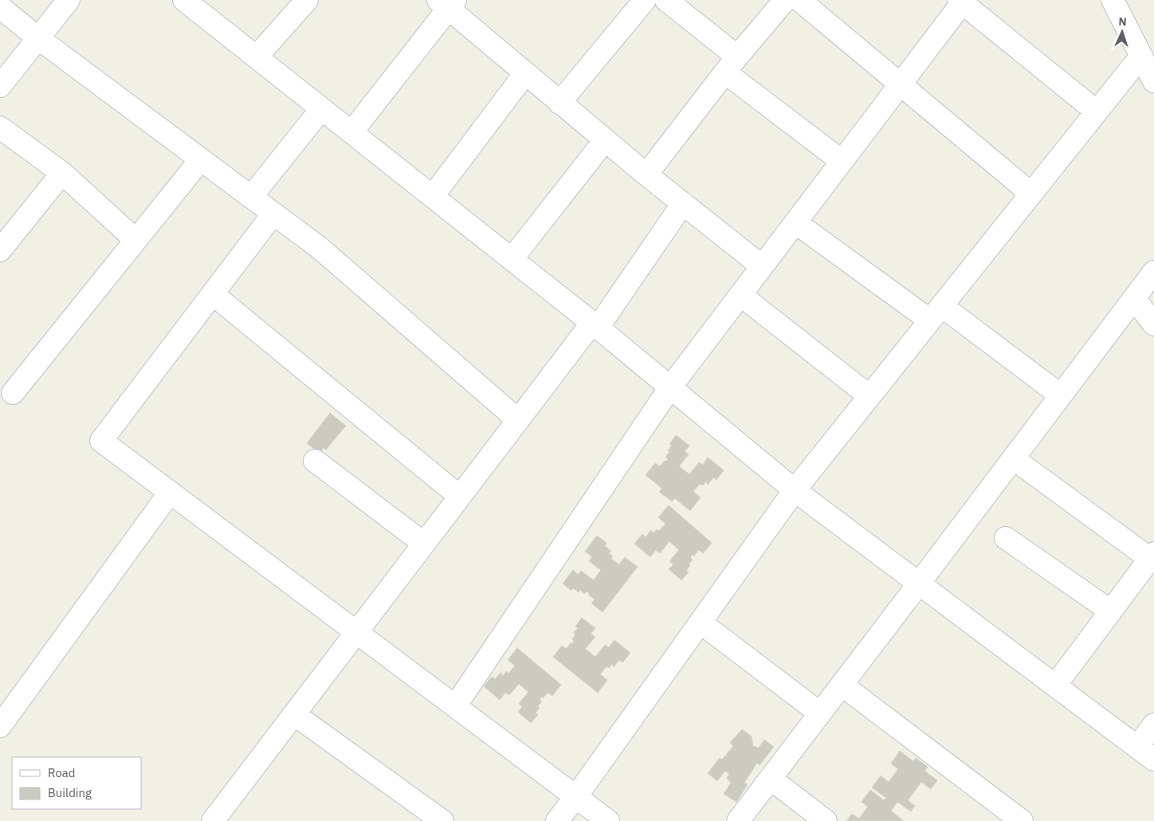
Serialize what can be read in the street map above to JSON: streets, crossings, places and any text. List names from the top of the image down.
{
  "legend": ["Road", "Building"],
  "north": "top"
}
